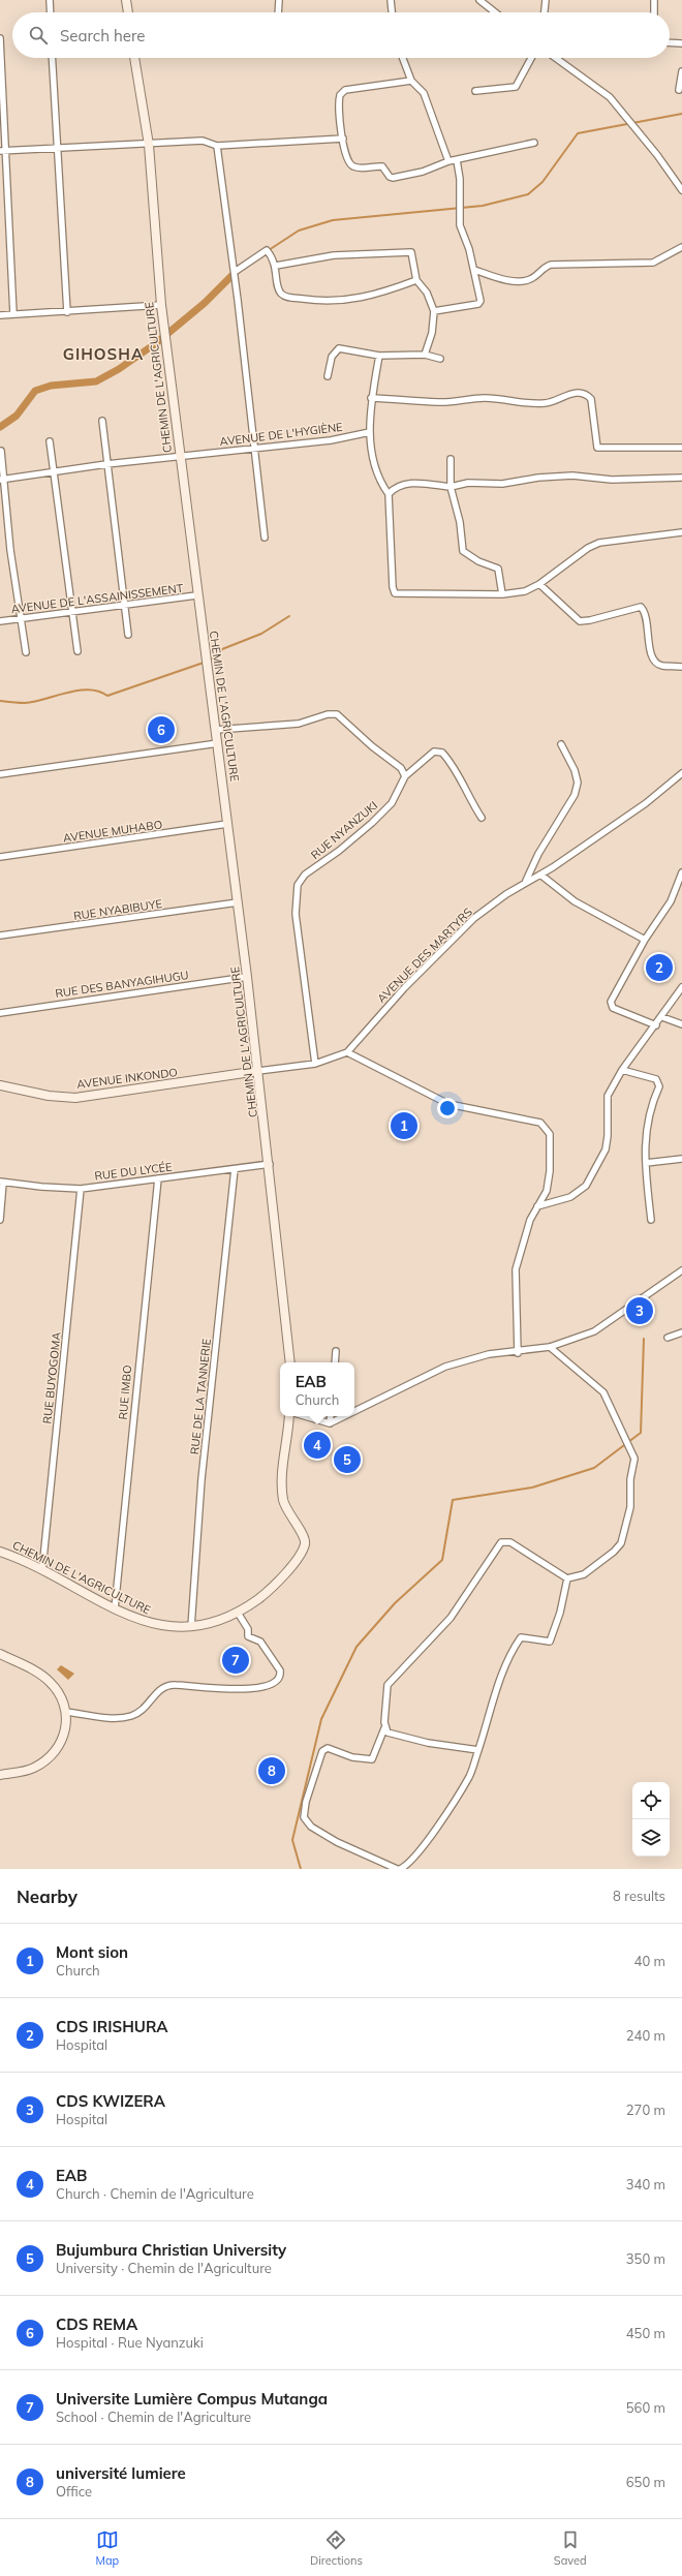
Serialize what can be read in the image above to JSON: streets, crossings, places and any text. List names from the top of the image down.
{
  "streets": {
    "street": [
      "CHEMIN DE L'AGRICULTURE",
      "AVENUE DE L'HYGIÈNE",
      "AVENUE DE L'ASSAINISSEMENT",
      "RUE NYANZUKI",
      "AVENUE MUHABO",
      "RUE NYABIBUYE",
      "AVENUE DES MARTYRS",
      "RUE DES BANYAGIHUGU",
      "AVENUE INKONDO",
      "RUE DU LYCÉE",
      "RUE BUYOGOMA",
      "RUE IMBO",
      "RUE DE LA TANNERIE"
    ]
  },
  "crossings": [
    ["CHEMIN DE L'AGRICULTURE", "AVENUE DE L'HYGIÈNE"],
    ["CHEMIN DE L'AGRICULTURE", "AVENUE DE L'ASSAINISSEMENT"],
    ["CHEMIN DE L'AGRICULTURE", "AVENUE MUHABO"],
    ["CHEMIN DE L'AGRICULTURE", "RUE NYABIBUYE"],
    ["CHEMIN DE L'AGRICULTURE", "AVENUE DES MARTYRS"],
    ["CHEMIN DE L'AGRICULTURE", "RUE DES BANYAGIHUGU"],
    ["CHEMIN DE L'AGRICULTURE", "AVENUE INKONDO"],
    ["CHEMIN DE L'AGRICULTURE", "RUE DU LYCÉE"],
    ["CHEMIN DE L'AGRICULTURE", "RUE BUYOGOMA"],
    ["CHEMIN DE L'AGRICULTURE", "RUE IMBO"],
    ["CHEMIN DE L'AGRICULTURE", "RUE DE LA TANNERIE"],
    ["RUE NYANZUKI", "AVENUE DES MARTYRS"],
    ["AVENUE DES MARTYRS", "AVENUE INKONDO"],
    ["RUE DU LYCÉE", "RUE BUYOGOMA"],
    ["RUE DU LYCÉE", "RUE IMBO"],
    ["RUE DU LYCÉE", "RUE DE LA TANNERIE"]
  ],
  "districts": ["GIHOSHA"],
  "page": {
    "search": "Search here",
    "pins": [
      "6",
      "2",
      "1",
      "3",
      "4",
      "5",
      "7",
      "8"
    ],
    "popup": ["EAB", "Church"],
    "heading": ["Nearby", "8 results"],
    "list": [
      {
        "mark": "1",
        "name": "Mont sion",
        "note": "Church",
        "value": "40 m"
      },
      {
        "mark": "2",
        "name": "CDS IRISHURA",
        "note": "Hospital",
        "value": "240 m"
      },
      {
        "mark": "3",
        "name": "CDS KWIZERA",
        "note": "Hospital",
        "value": "270 m"
      },
      {
        "mark": "4",
        "name": "EAB",
        "note": "Church · Chemin de l'Agriculture",
        "value": "340 m"
      },
      {
        "mark": "5",
        "name": "Bujumbura Christian University",
        "note": "University · Chemin de l'Agriculture",
        "value": "350 m"
      },
      {
        "mark": "6",
        "name": "CDS REMA",
        "note": "Hospital · Rue Nyanzuki",
        "value": "450 m"
      },
      {
        "mark": "7",
        "name": "Universite Lumière Compus Mutanga",
        "note": "School · Chemin de l'Agriculture",
        "value": "560 m"
      },
      {
        "mark": "8",
        "name": "université lumiere",
        "note": "Office",
        "value": "650 m"
      }
    ],
    "nav": ["Map", "Directions", "Saved"]
  }
}
